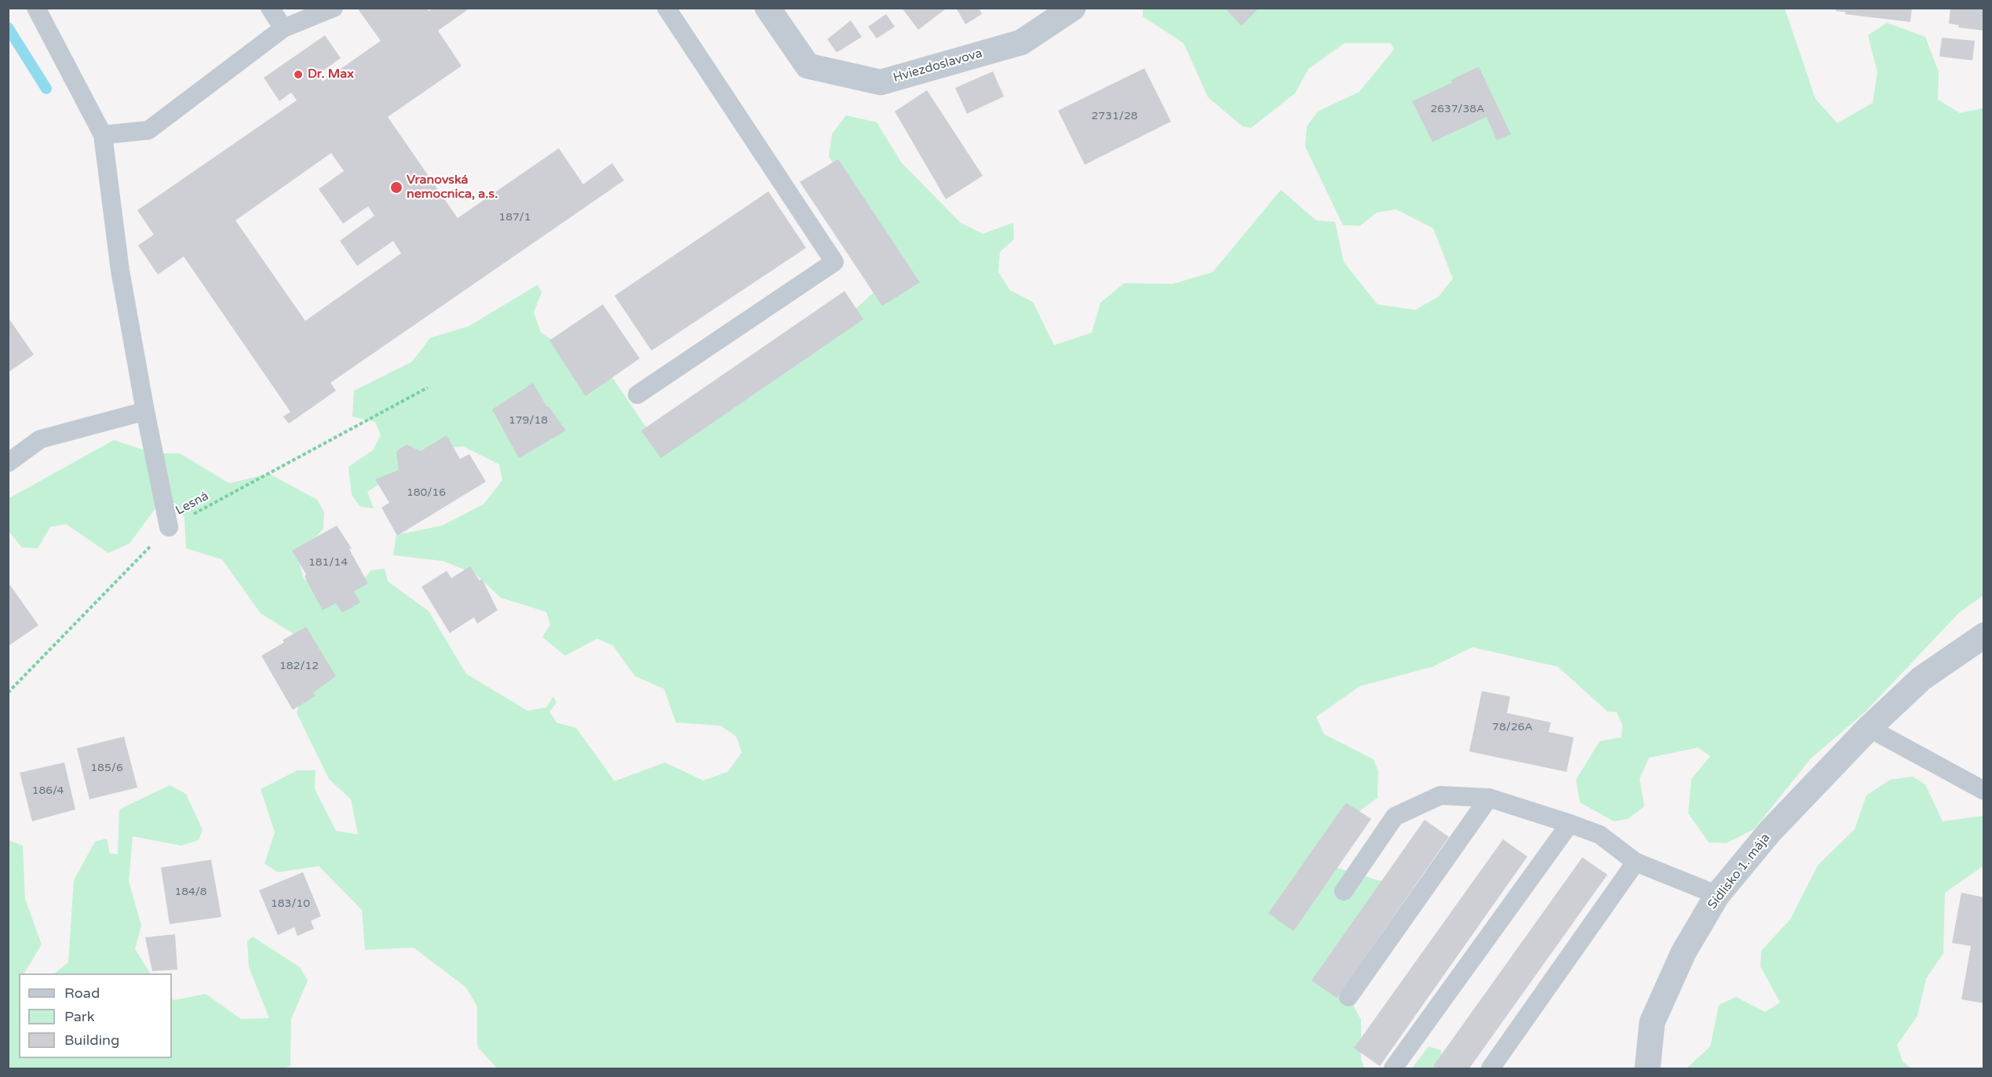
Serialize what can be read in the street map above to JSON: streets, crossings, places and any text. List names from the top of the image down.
{
  "streets": {
    "street": ["Hviezdoslavova", "Sídlisko 1. mája"],
    "path": ["Lesná"]
  },
  "places": ["Dr. Max", "Vranovská nemocnica, a.s."],
  "house_numbers": [
    "2637/38A",
    "2731/28",
    "187/1",
    "179/18",
    "180/16",
    "181/14",
    "182/12",
    "78/26A",
    "185/6",
    "186/4",
    "184/8",
    "183/10"
  ],
  "legend": ["Road", "Park", "Building"]
}
